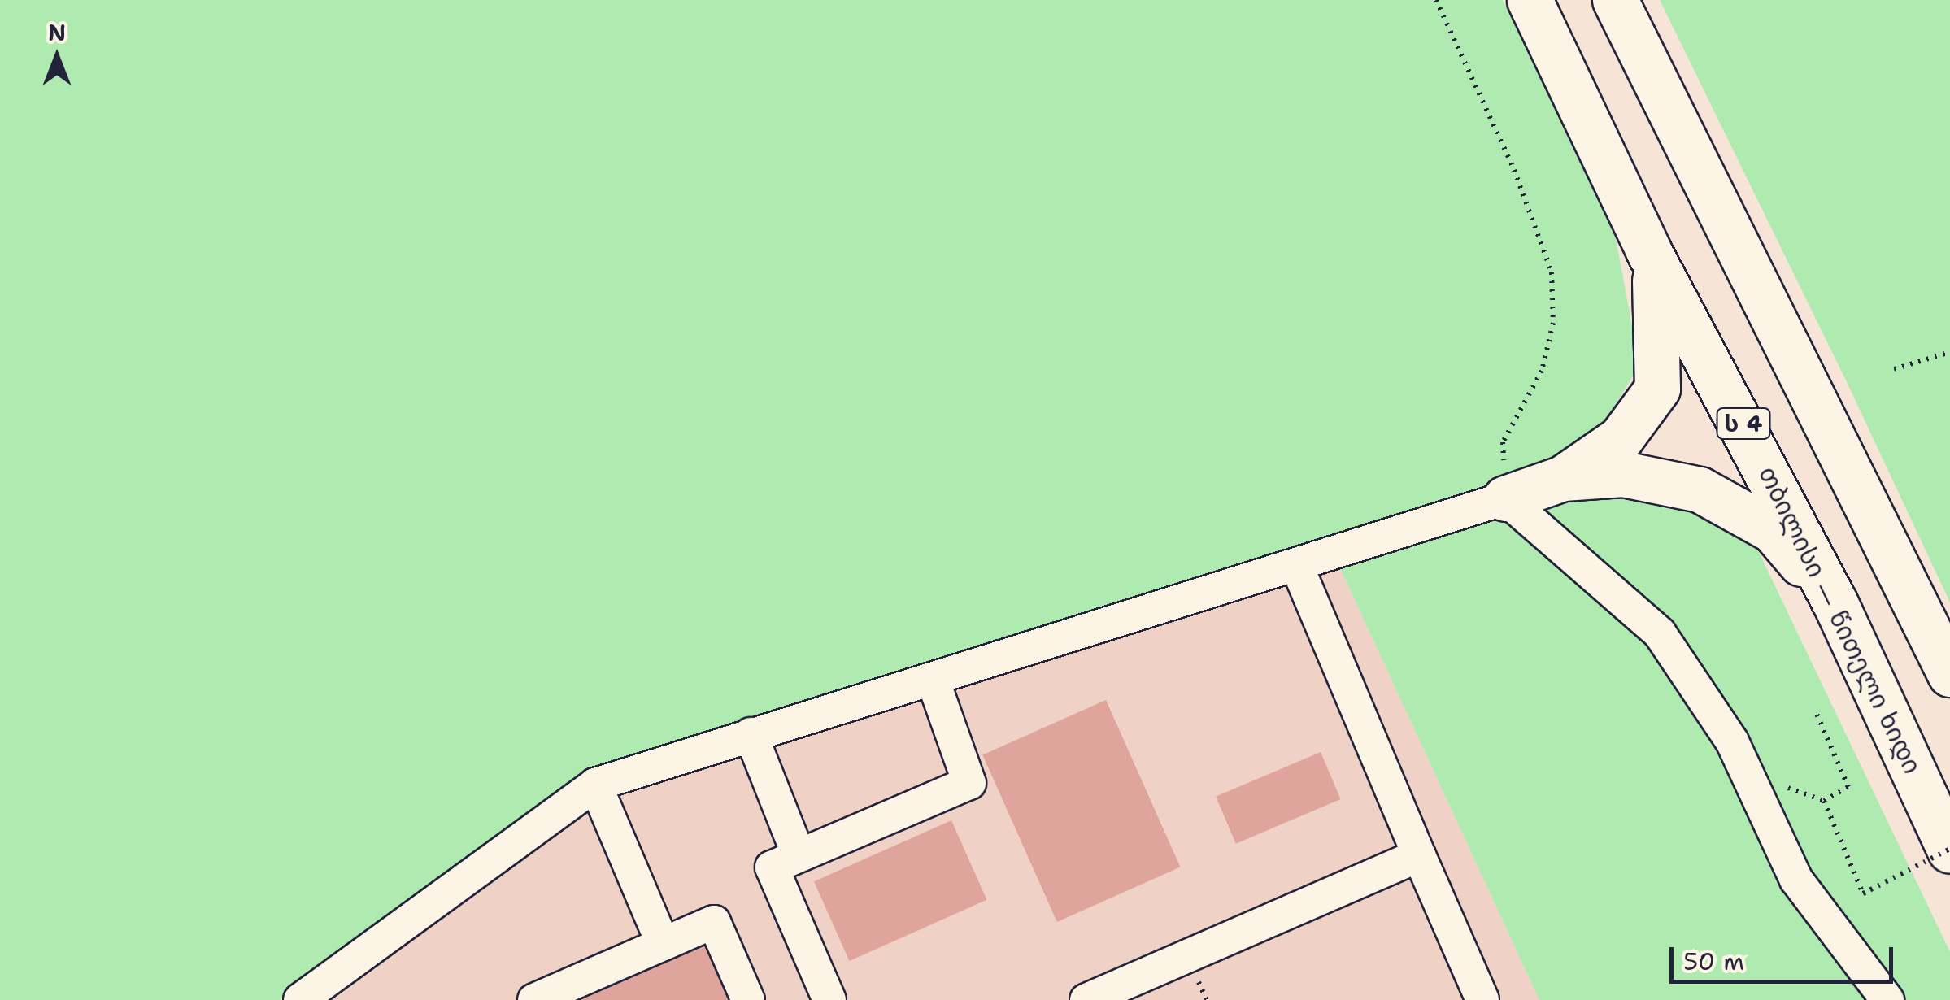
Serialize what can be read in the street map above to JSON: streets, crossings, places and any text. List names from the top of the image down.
{
  "streets": {
    "highway": ["ს 4", "თბილისი — წითელი ხიდი"]
  },
  "scale_bar": "50 m",
  "north": "top"
}
